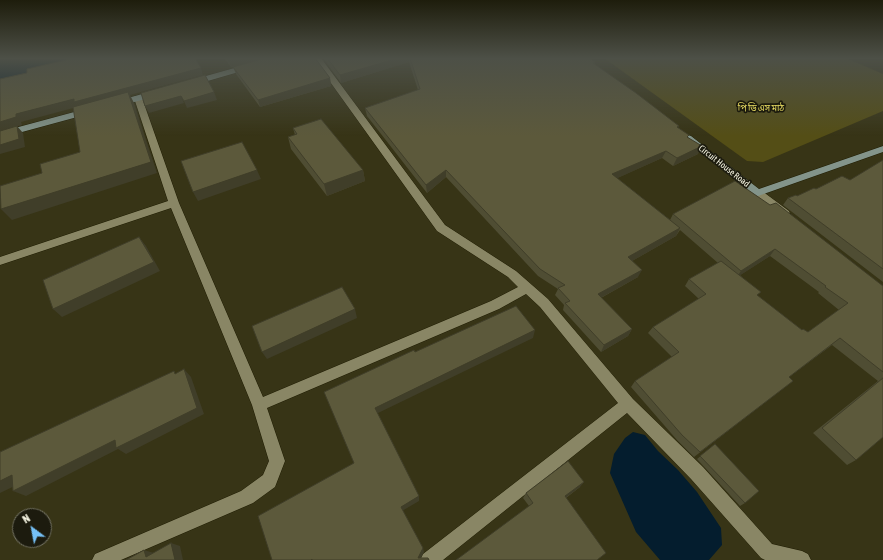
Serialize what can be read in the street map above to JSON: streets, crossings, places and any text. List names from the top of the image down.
{
  "streets": {
    "street": ["Circuit House Road"]
  },
  "parks": ["পি ডি এস মাঠ"],
  "north": "top left"
}
